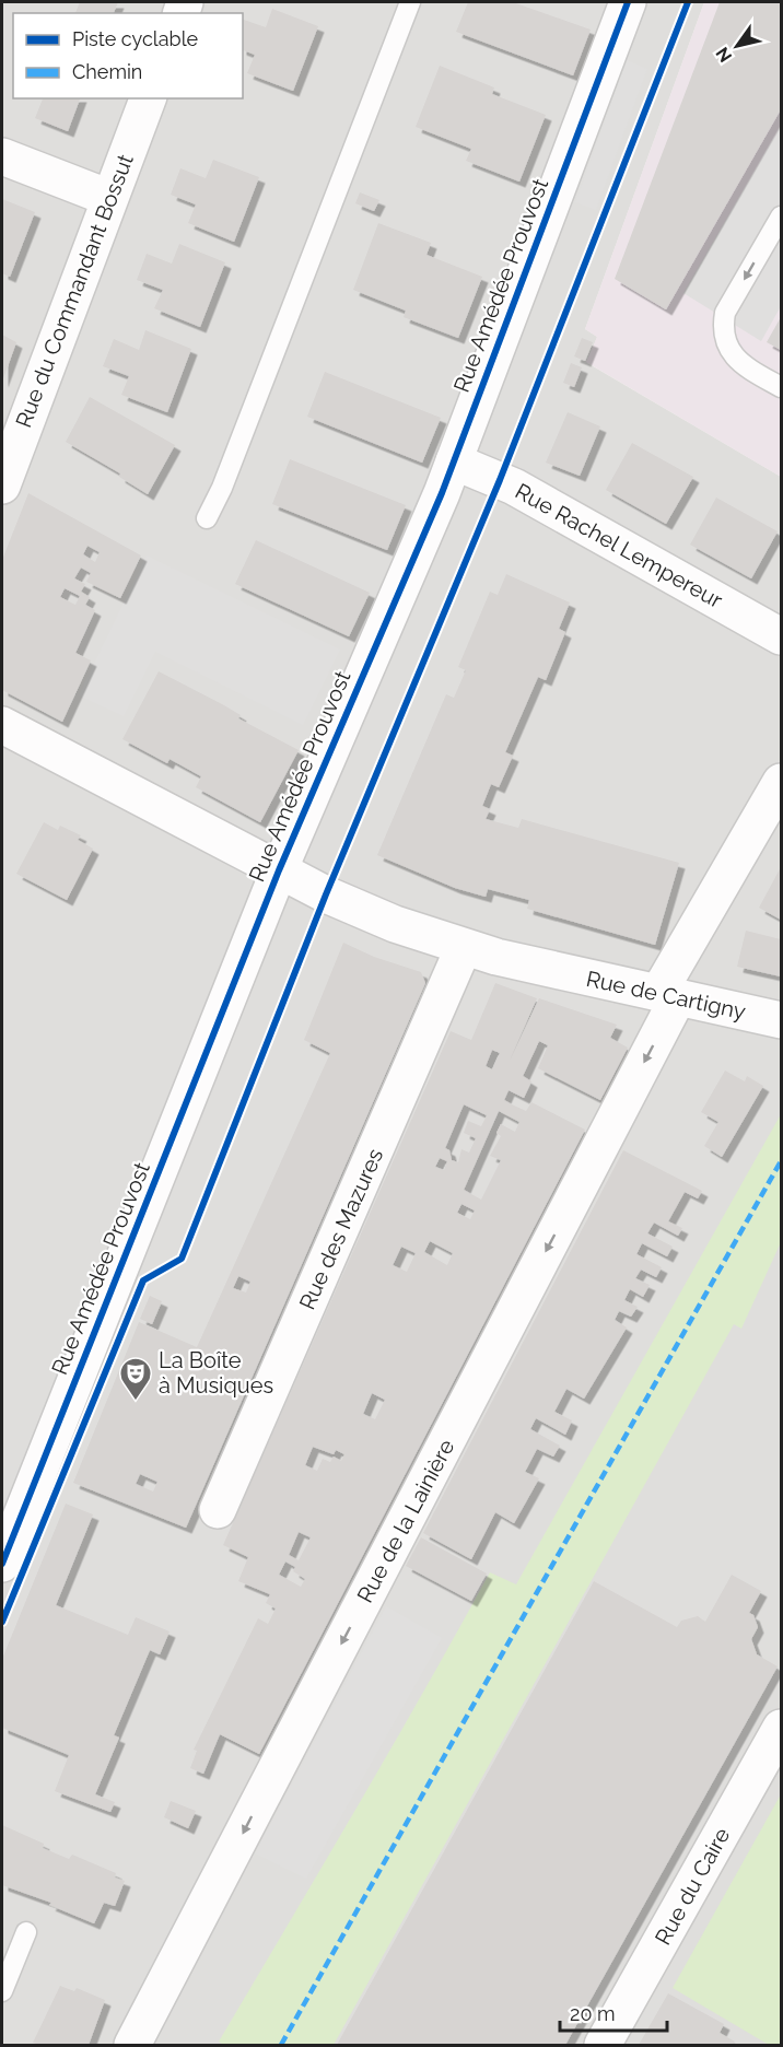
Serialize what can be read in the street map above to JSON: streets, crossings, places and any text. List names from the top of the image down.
{
  "streets": {
    "street": [
      "Rue Amédée Prouvost",
      "Rue du Commandant Bossut",
      "Rue Rachel Lempereur",
      "Rue de Cartigny",
      "Rue des Mazures",
      "Rue de la Lainière",
      "Rue du Caire"
    ]
  },
  "crossings": [
    ["Rue Amédée Prouvost", "Rue Rachel Lempereur"],
    ["Rue Amédée Prouvost", "Rue de Cartigny"],
    ["Rue de Cartigny", "Rue des Mazures"],
    ["Rue de Cartigny", "Rue de la Lainière"]
  ],
  "one_way": ["Rue de la Lainière"],
  "places": {
    "theatre": ["La Boîte à Musiques"]
  },
  "legend": ["Piste cyclable", "Chemin"],
  "scale_bar": "20 m",
  "north": "bottom left"
}
